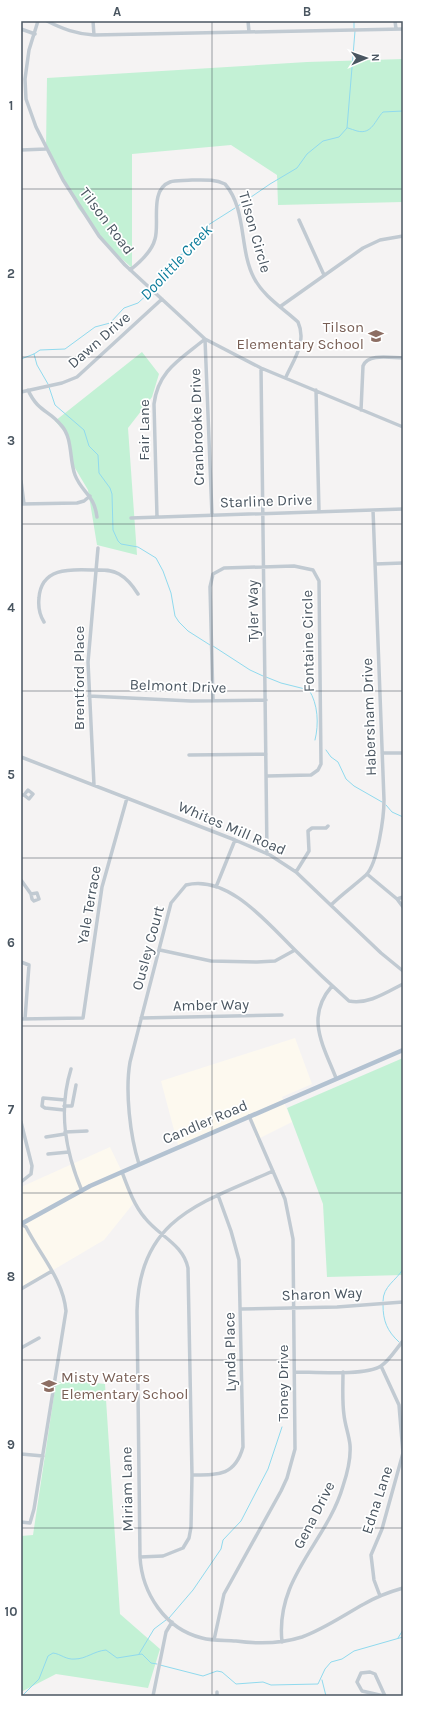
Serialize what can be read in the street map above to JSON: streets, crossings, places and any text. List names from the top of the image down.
{
  "streets": {
    "main road": ["Candler Road"],
    "street": [
      "Tilson Road",
      "Tilson Circle",
      "Dawn Drive",
      "Cranbrooke Drive",
      "Fair Lane",
      "Starline Drive",
      "Tyler Way",
      "Fontaine Circle",
      "Brentford Place",
      "Belmont Drive",
      "Habersham Drive",
      "Whites Mill Road",
      "Yale Terrace",
      "Ousley Court",
      "Amber Way",
      "Sharon Way",
      "Lynda Place",
      "Toney Drive",
      "Miriam Lane",
      "Edna Lane",
      "Gena Drive"
    ]
  },
  "crossings": [
    ["Tilson Road", "Tilson Circle"],
    ["Tilson Road", "Dawn Drive"],
    ["Tilson Road", "Cranbrooke Drive"],
    ["Tilson Road", "Fair Lane"],
    ["Tilson Road", "Tyler Way"],
    ["Cranbrooke Drive", "Fair Lane"],
    ["Cranbrooke Drive", "Starline Drive"],
    ["Fair Lane", "Starline Drive"],
    ["Starline Drive", "Tyler Way"],
    ["Starline Drive", "Habersham Drive"],
    ["Tyler Way", "Fontaine Circle"],
    ["Tyler Way", "Belmont Drive"],
    ["Tyler Way", "Whites Mill Road"],
    ["Fontaine Circle", "Belmont Drive"],
    ["Brentford Place", "Belmont Drive"],
    ["Brentford Place", "Whites Mill Road"],
    ["Habersham Drive", "Whites Mill Road"],
    ["Whites Mill Road", "Yale Terrace"],
    ["Ousley Court", "Amber Way"],
    ["Ousley Court", "Candler Road"],
    ["Candler Road", "Toney Drive"],
    ["Sharon Way", "Lynda Place"],
    ["Sharon Way", "Toney Drive"],
    ["Lynda Place", "Miriam Lane"],
    ["Toney Drive", "Miriam Lane"],
    ["Miriam Lane", "Edna Lane"],
    ["Miriam Lane", "Gena Drive"]
  ],
  "water": ["Doolittle Creek"],
  "places": {
    "school or university": ["Tilson Elementary School", "Misty Waters Elementary School"]
  },
  "north": "right",
  "grid": {
    "columns": ["A", "B"],
    "rows": [
      "1",
      "2",
      "3",
      "4",
      "5",
      "6",
      "7",
      "8",
      "9",
      "10"
    ]
  }
}
